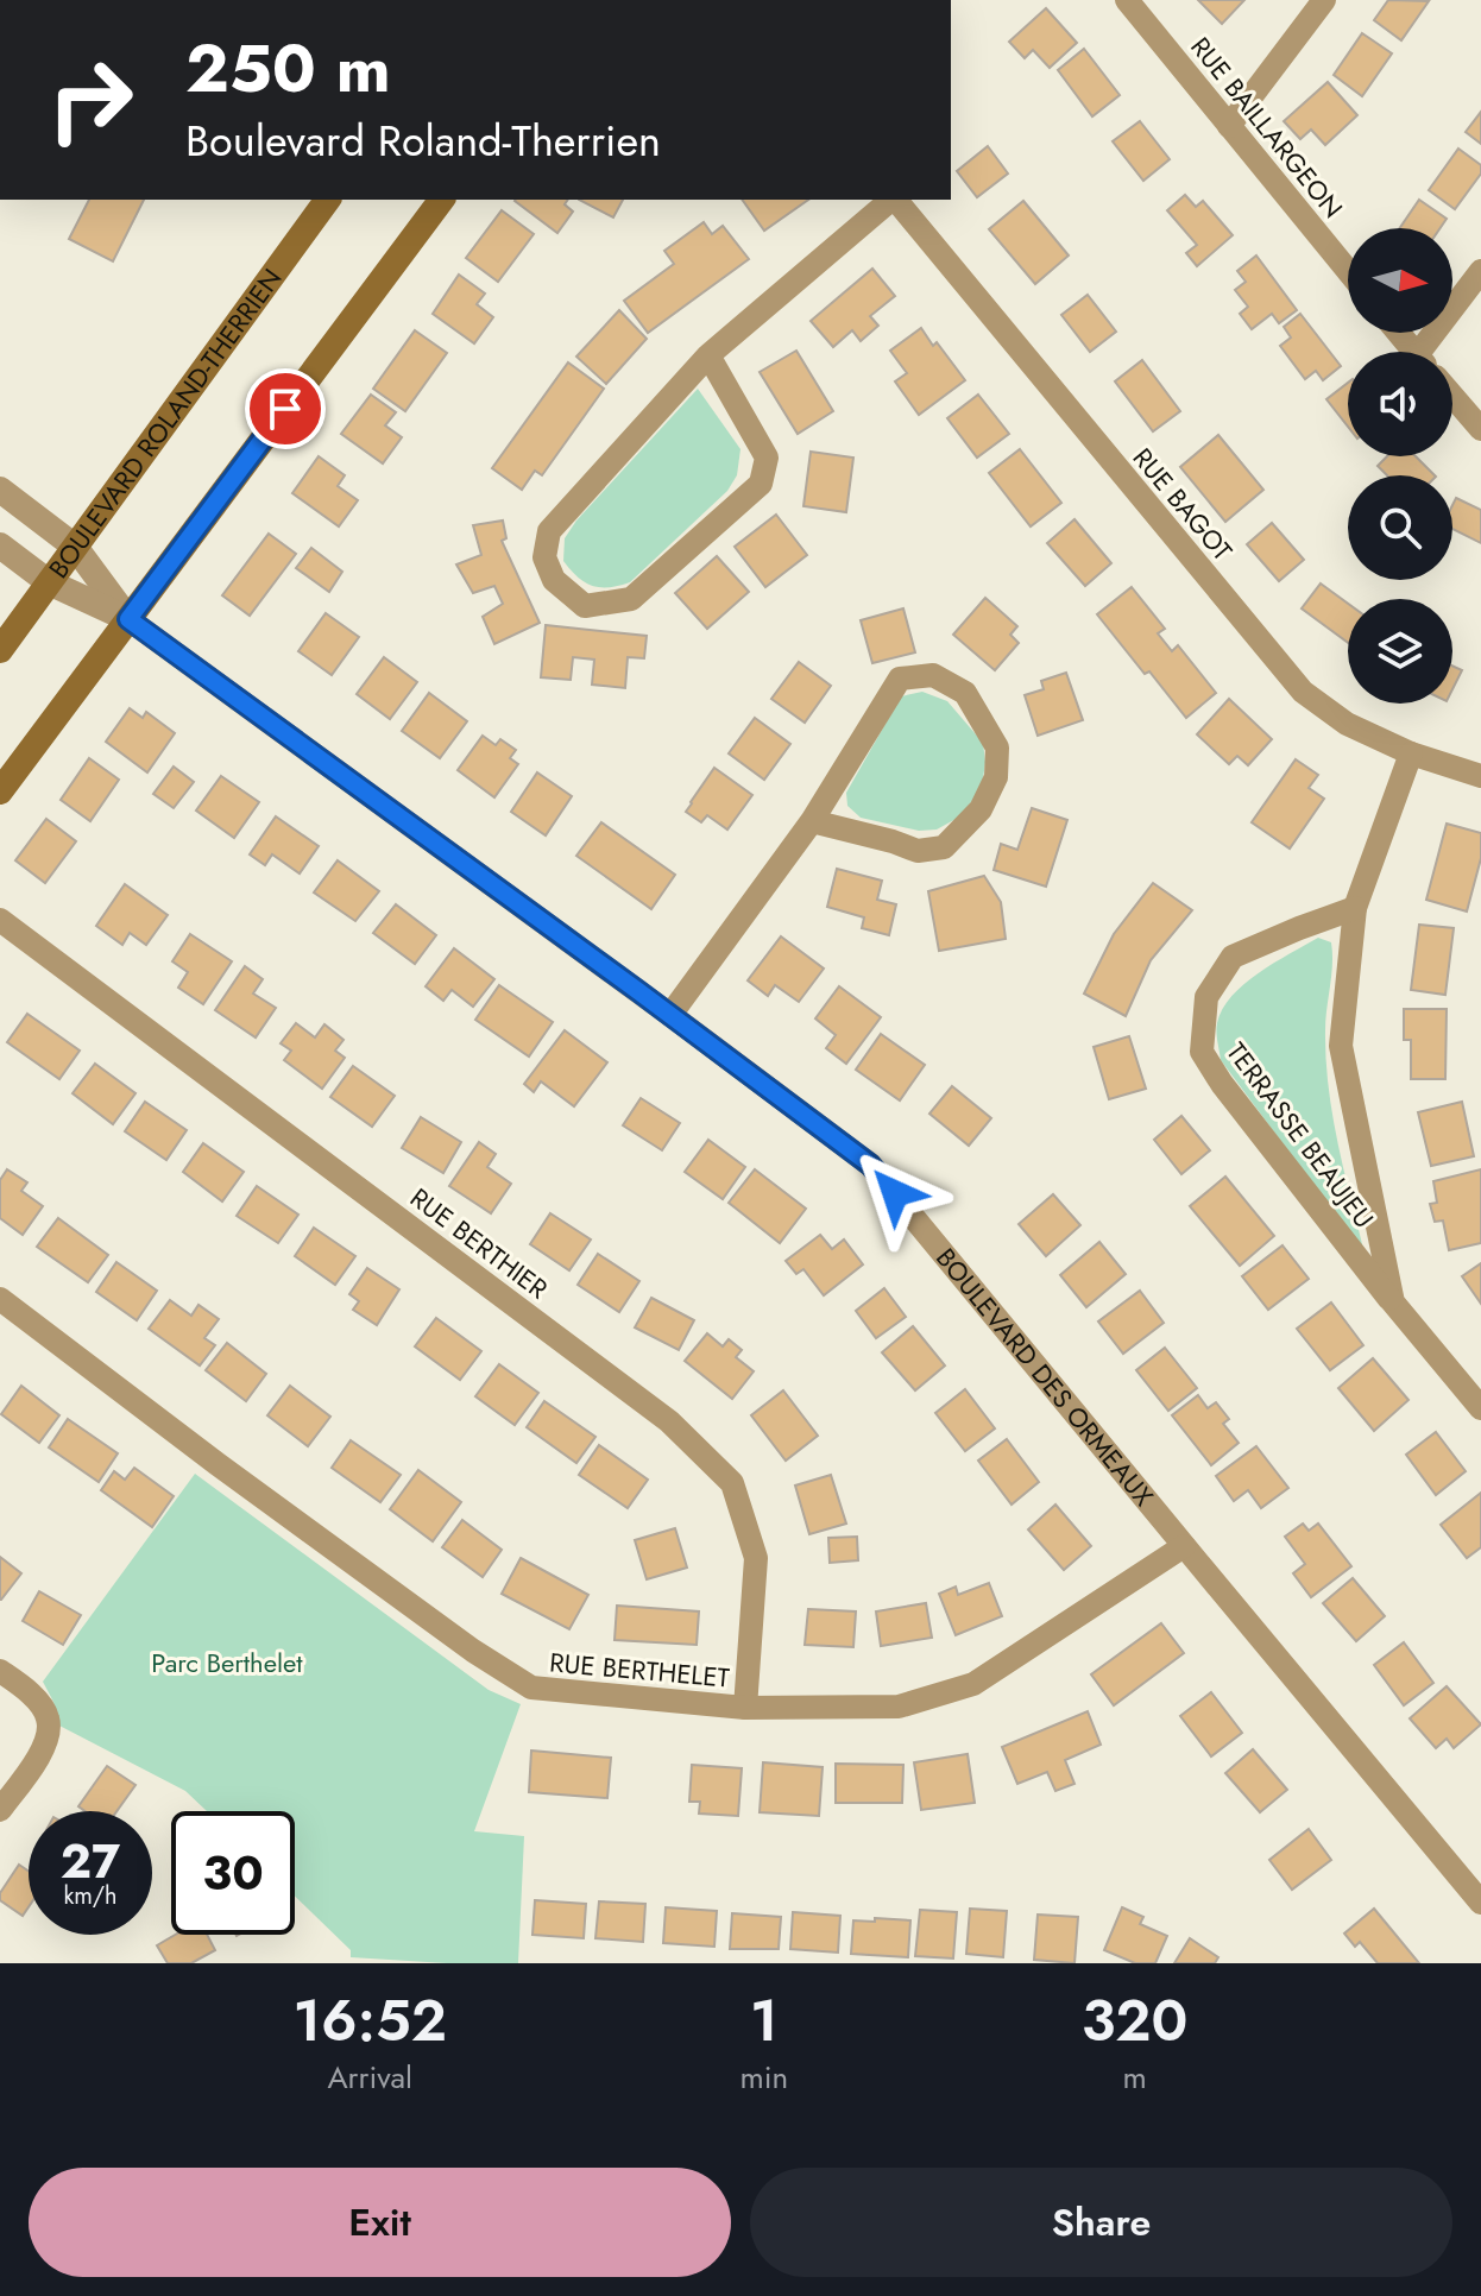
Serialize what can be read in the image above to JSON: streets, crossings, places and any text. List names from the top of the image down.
{
  "streets": {
    "main road": ["BOULEVARD ROLAND-THERRIEN"],
    "street": [
      "RUE BAILLARGEON",
      "RUE BAGOT",
      "TERRASSE BEAUJEU",
      "RUE BERTHIER",
      "BOULEVARD DES ORMEAUX",
      "RUE BERTHELET"
    ]
  },
  "crossings": [
    ["BOULEVARD ROLAND-THERRIEN", "BOULEVARD DES ORMEAUX"],
    ["RUE BAGOT", "TERRASSE BEAUJEU"],
    ["RUE BERTHIER", "RUE BERTHELET"],
    ["BOULEVARD DES ORMEAUX", "RUE BERTHELET"]
  ],
  "parks": ["Parc Berthelet"],
  "north": "right",
  "page": {
    "turn": ["250 m", "Boulevard Roland-Therrien"],
    "speed": "27 km/h",
    "limit": "30",
    "eta": [
      "16:52",
      "Arrival",
      "1",
      "min",
      "320",
      "m"
    ],
    "buttons": ["Exit", "Share"]
  }
}
